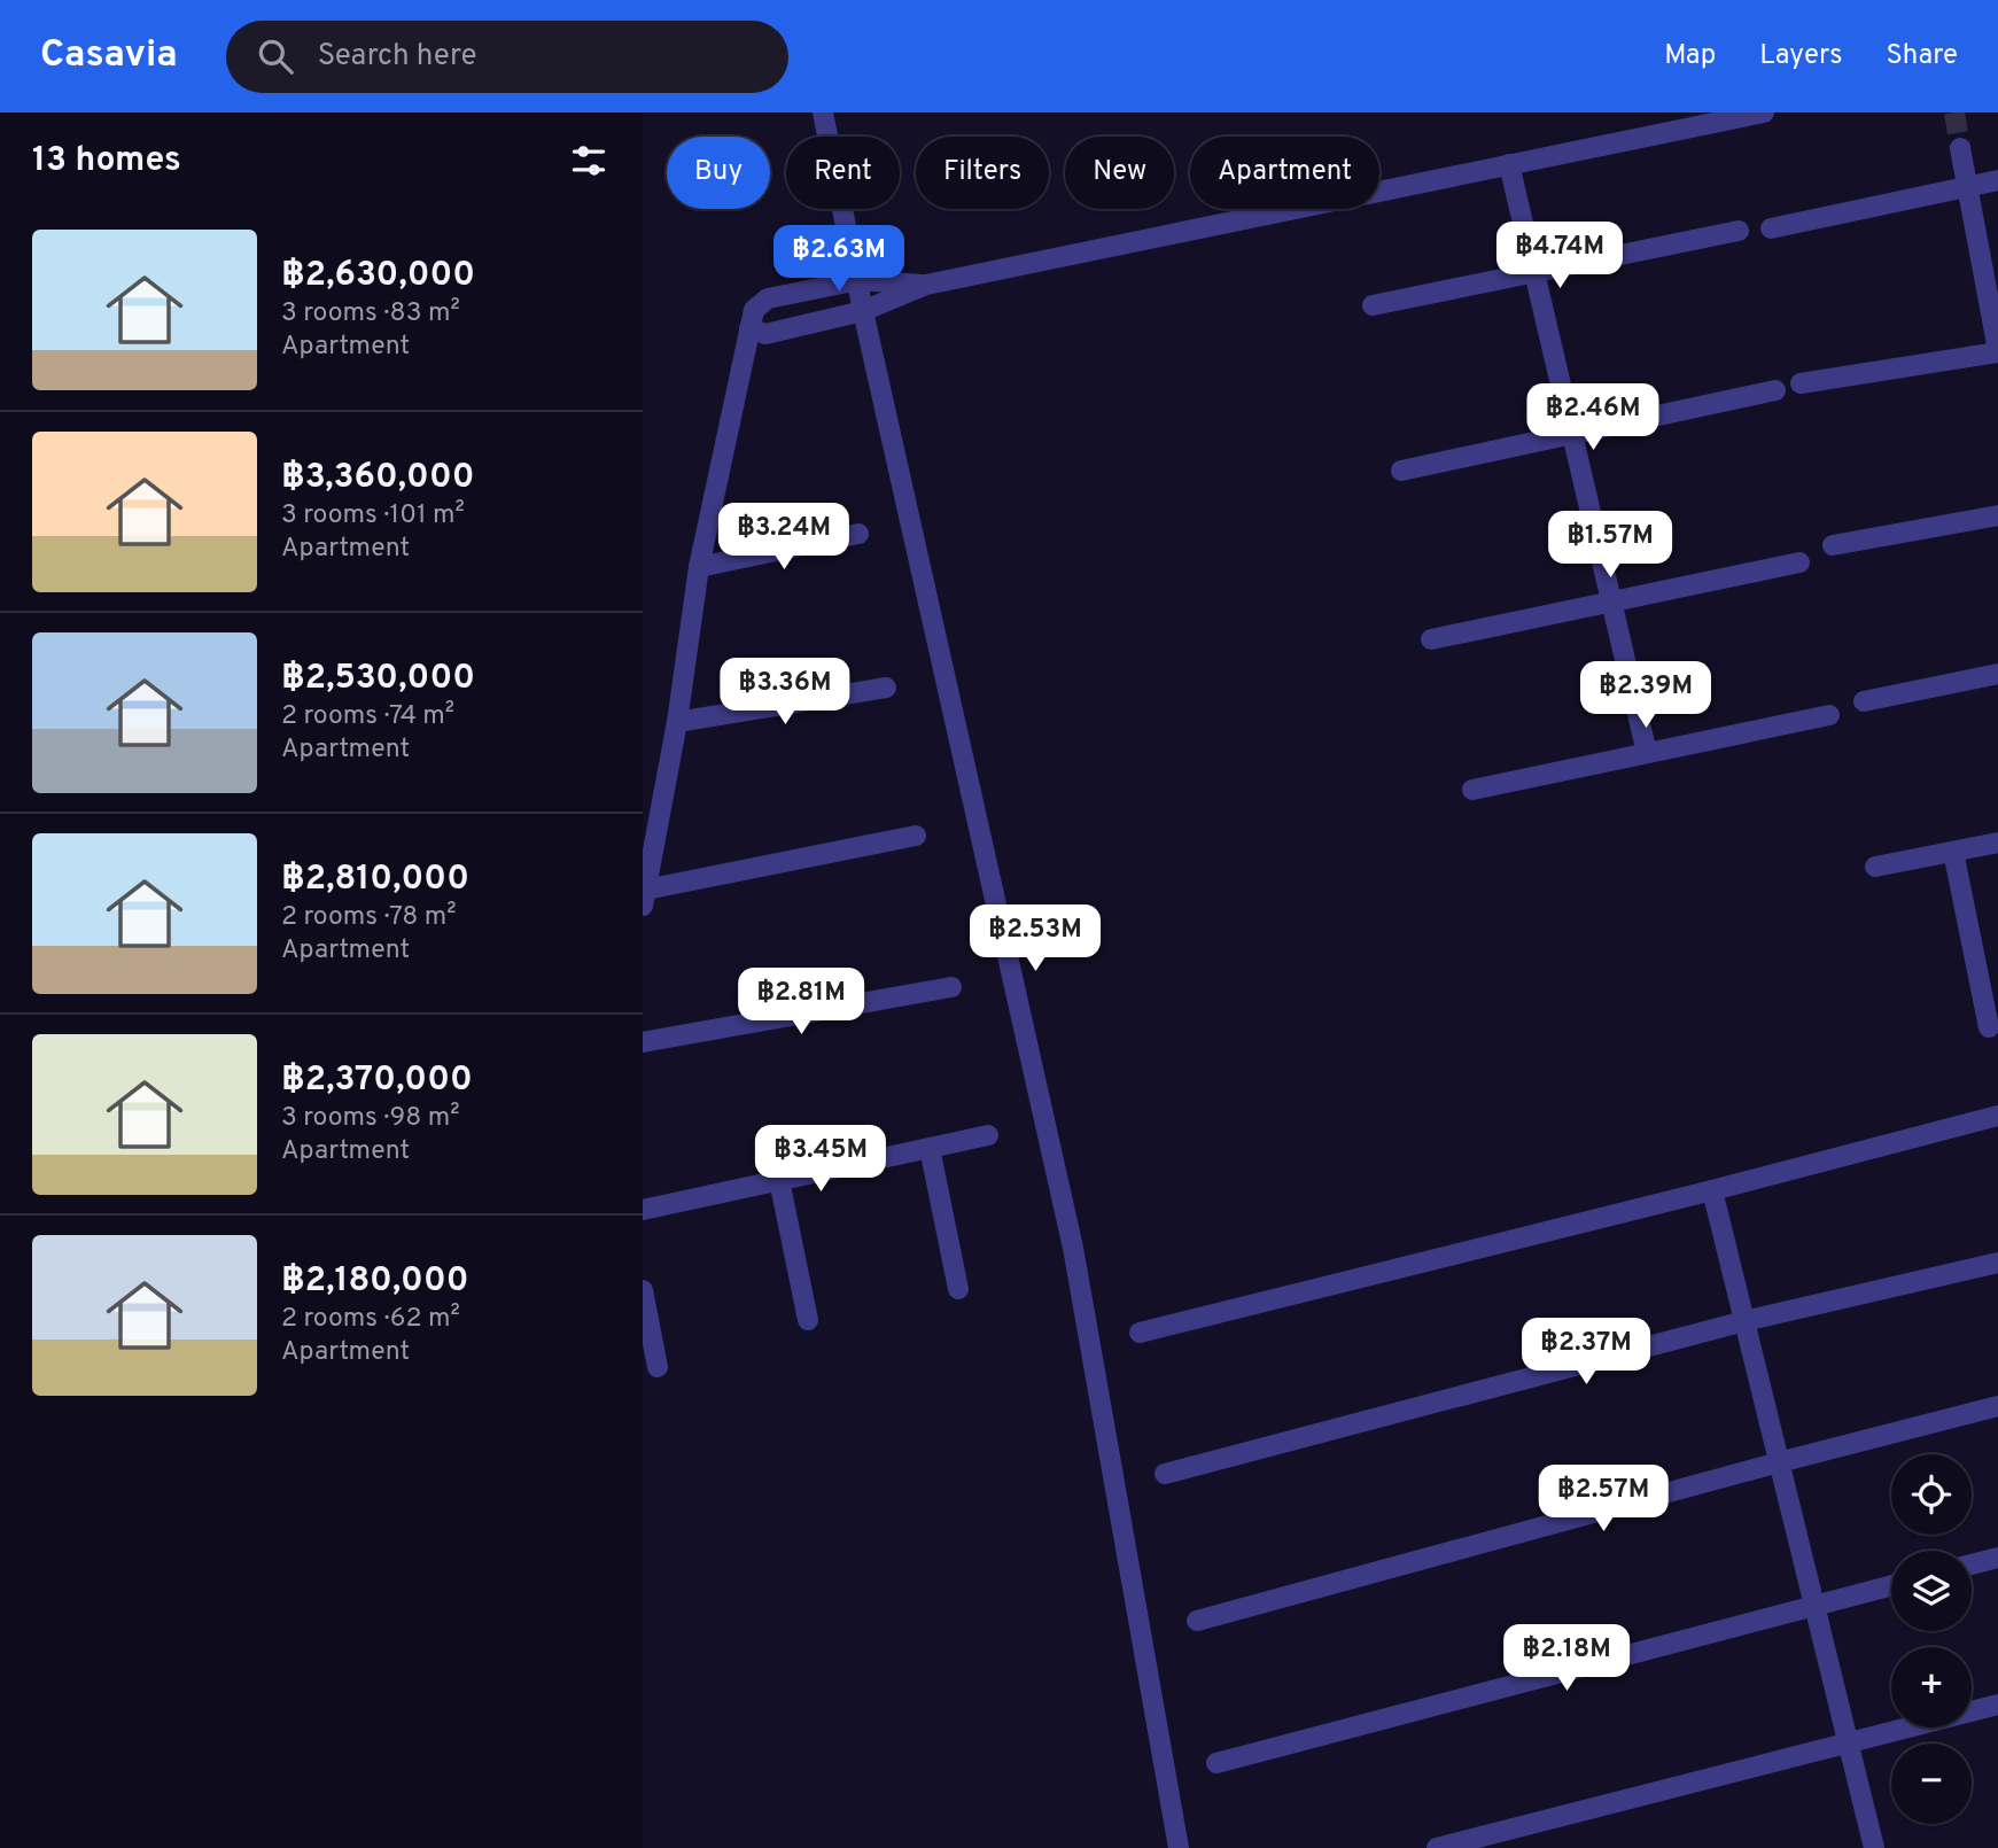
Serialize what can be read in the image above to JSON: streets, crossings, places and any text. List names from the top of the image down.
{
  "page": {
    "header": "Casavia",
    "search": "Search here",
    "nav": ["Map", "Layers", "Share"],
    "heading": "13 homes",
    "chip": [
      "Buy",
      "Rent",
      "Filters",
      "New",
      "Apartment"
    ],
    "list": [
      {
        "name": "฿2,630,000",
        "note": "3 rooms · 83 m² · Apartment"
      },
      {
        "name": "฿3,360,000",
        "note": "3 rooms · 101 m² · Apartment"
      },
      {
        "name": "฿2,530,000",
        "note": "2 rooms · 74 m² · Apartment"
      },
      {
        "name": "฿2,810,000",
        "note": "2 rooms · 78 m² · Apartment"
      },
      {
        "name": "฿2,370,000",
        "note": "3 rooms · 98 m² · Apartment"
      },
      {
        "name": "฿2,180,000",
        "note": "2 rooms · 62 m² · Apartment"
      }
    ],
    "price": [
      "฿4.74M",
      "฿2.63M",
      "฿2.46M",
      "฿3.24M",
      "฿1.57M",
      "฿3.36M",
      "฿2.39M",
      "฿2.53M",
      "฿2.81M",
      "฿3.45M",
      "฿2.37M",
      "฿2.57M",
      "฿2.18M"
    ],
    "map_buttons": ["+", "−"]
  }
}
